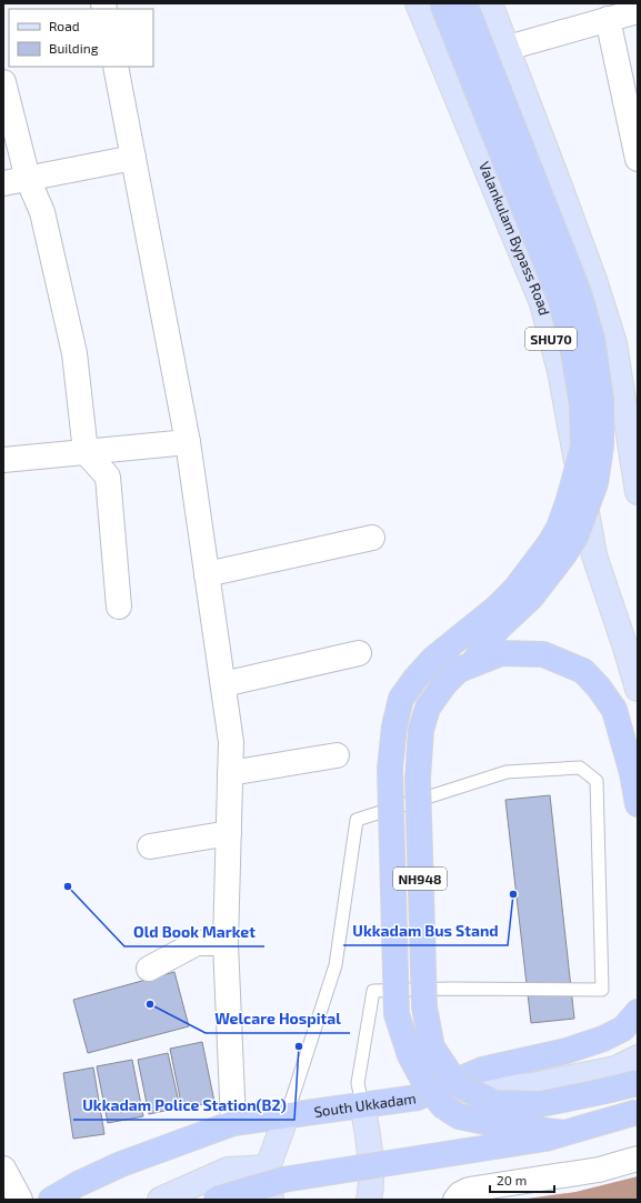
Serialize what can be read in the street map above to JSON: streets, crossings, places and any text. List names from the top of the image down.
{
  "streets": {
    "highway": ["NH948", "South Ukkadam"],
    "main road": ["Valankulam Bypass Road", "SHU70"]
  },
  "places": [
    "Old Book Market",
    "Ukkadam Bus Stand",
    "Welcare Hospital",
    "Ukkadam Police Station(B2)"
  ],
  "legend": ["Road", "Building"],
  "scale_bar": "20 m"
}
